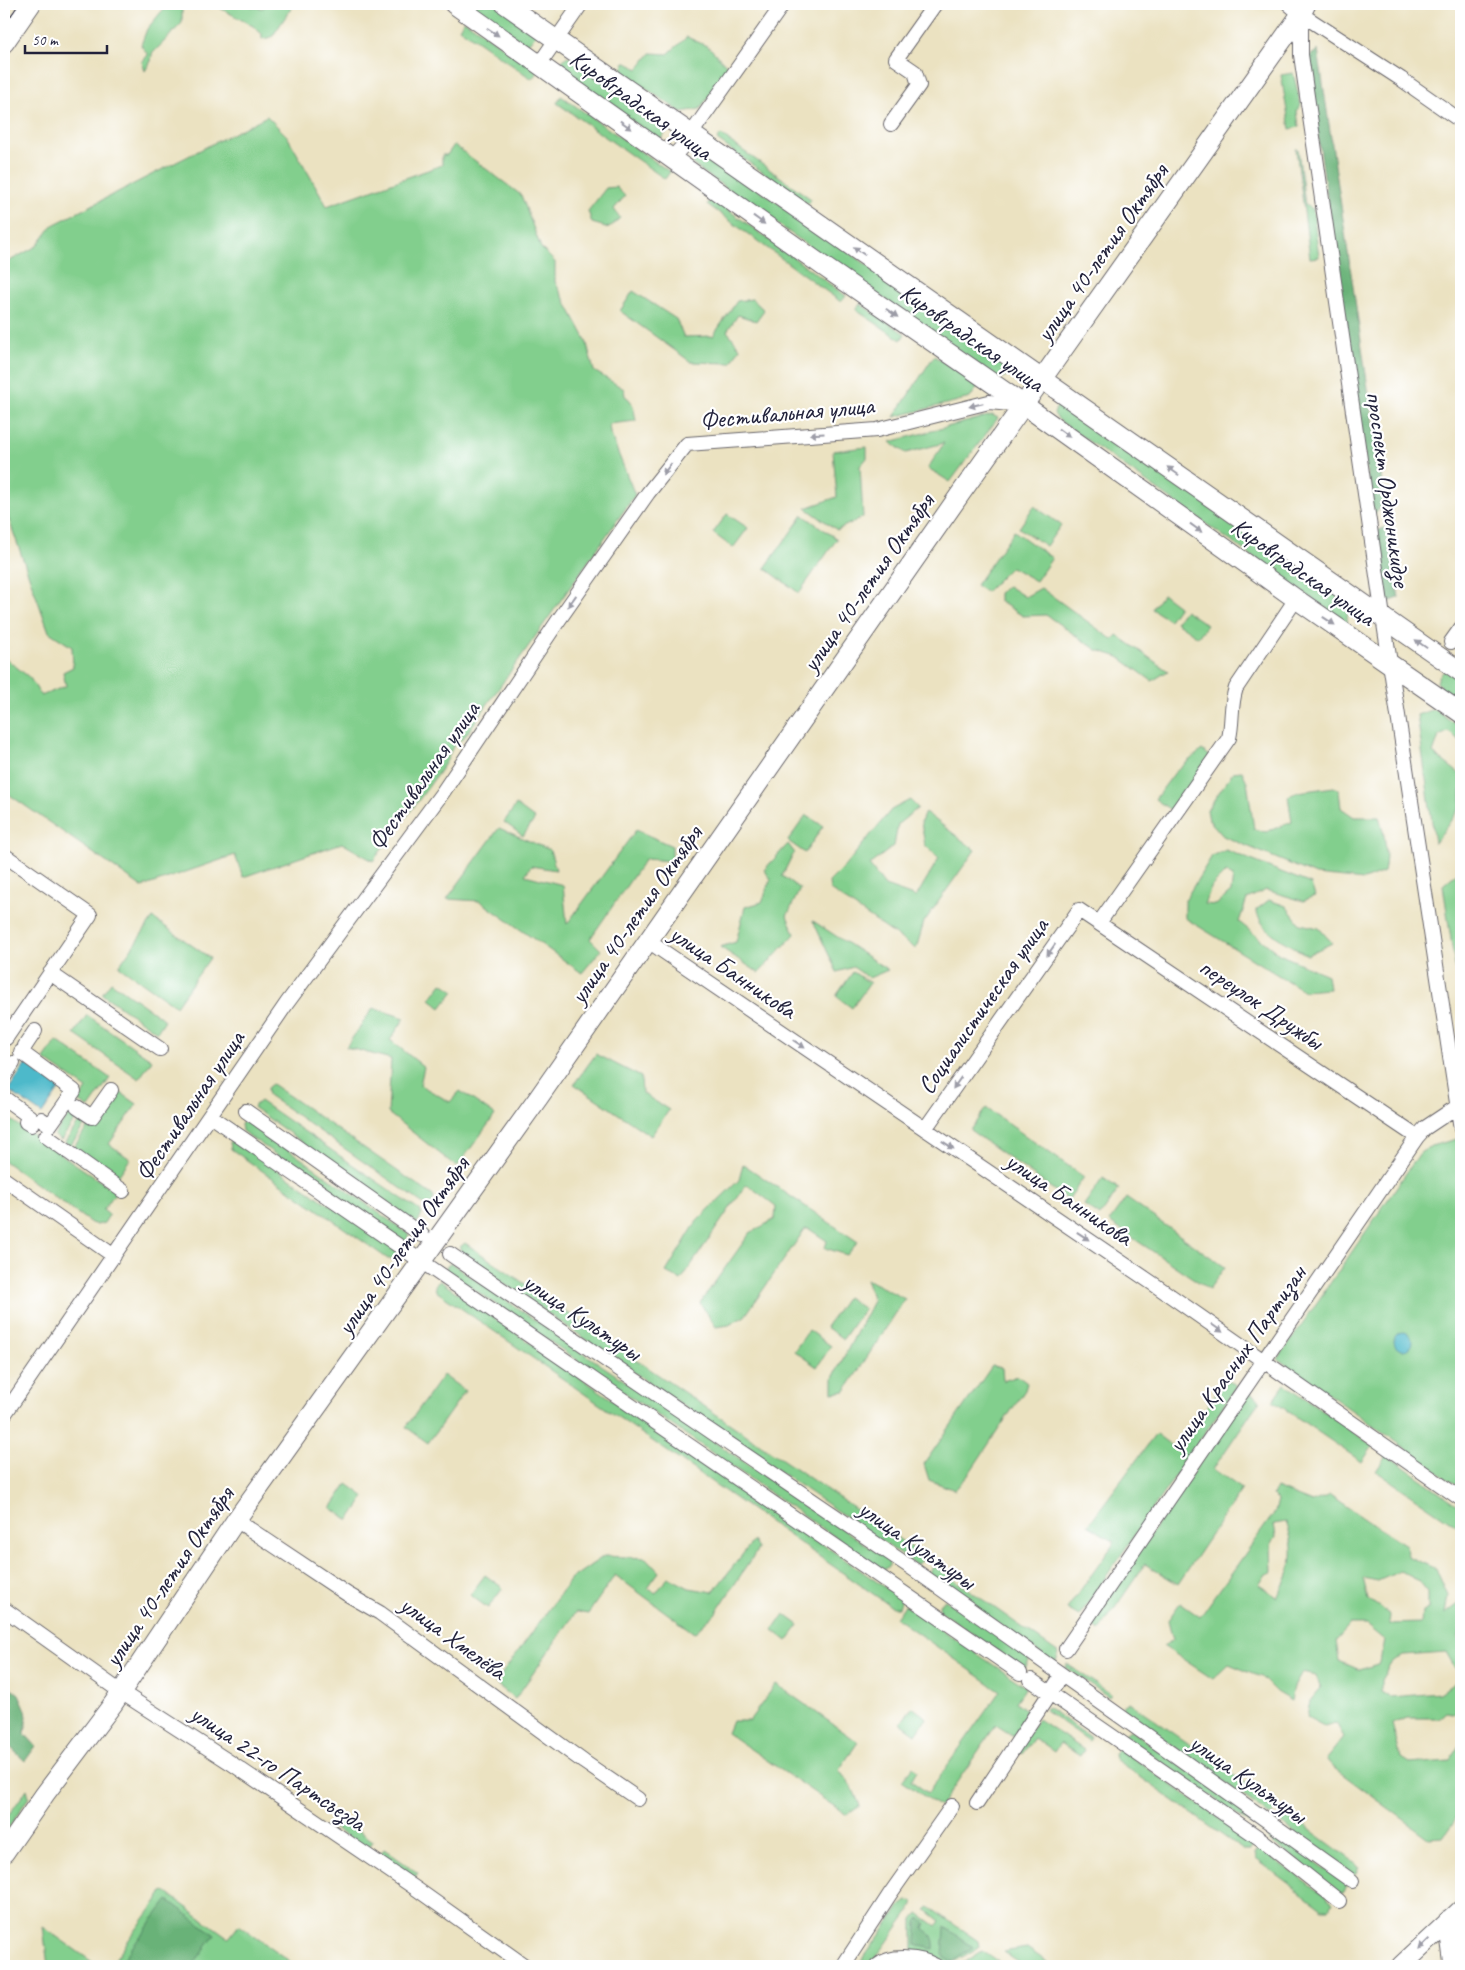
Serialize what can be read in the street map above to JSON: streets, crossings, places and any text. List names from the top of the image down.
{
  "streets": {
    "main road": ["Кировградская улица", "улица 40-летия Октября"],
    "street": [
      "Фестивальная улица",
      "проспект Орджоникидзе",
      "улица Банникова",
      "переулок Дружбы",
      "Социалистическая улица",
      "улица Культуры",
      "улица Красных Партизан",
      "улица Хмелёва",
      "улица 22-го Партсъезда"
    ]
  },
  "crossings": [
    ["Кировградская улица", "улица 40-летия Октября"],
    ["Кировградская улица", "Фестивальная улица"],
    ["Кировградская улица", "проспект Орджоникидзе"],
    ["улица 40-летия Октября", "Фестивальная улица"],
    ["улица 40-летия Октября", "проспект Орджоникидзе"],
    ["улица 40-летия Октября", "улица Банникова"],
    ["улица 40-летия Октября", "улица Культуры"],
    ["улица 40-летия Октября", "улица Хмелёва"],
    ["улица 40-летия Октября", "улица 22-го Партсъезда"],
    ["Фестивальная улица", "улица Культуры"],
    ["проспект Орджоникидзе", "улица Красных Партизан"],
    ["улица Банникова", "Социалистическая улица"],
    ["улица Банникова", "улица Красных Партизан"],
    ["переулок Дружбы", "Социалистическая улица"],
    ["переулок Дружбы", "улица Красных Партизан"]
  ],
  "one_way": ["Фестивальная улица", "улица Банникова", "Социалистическая улица"],
  "scale_bar": "50 m"
}
